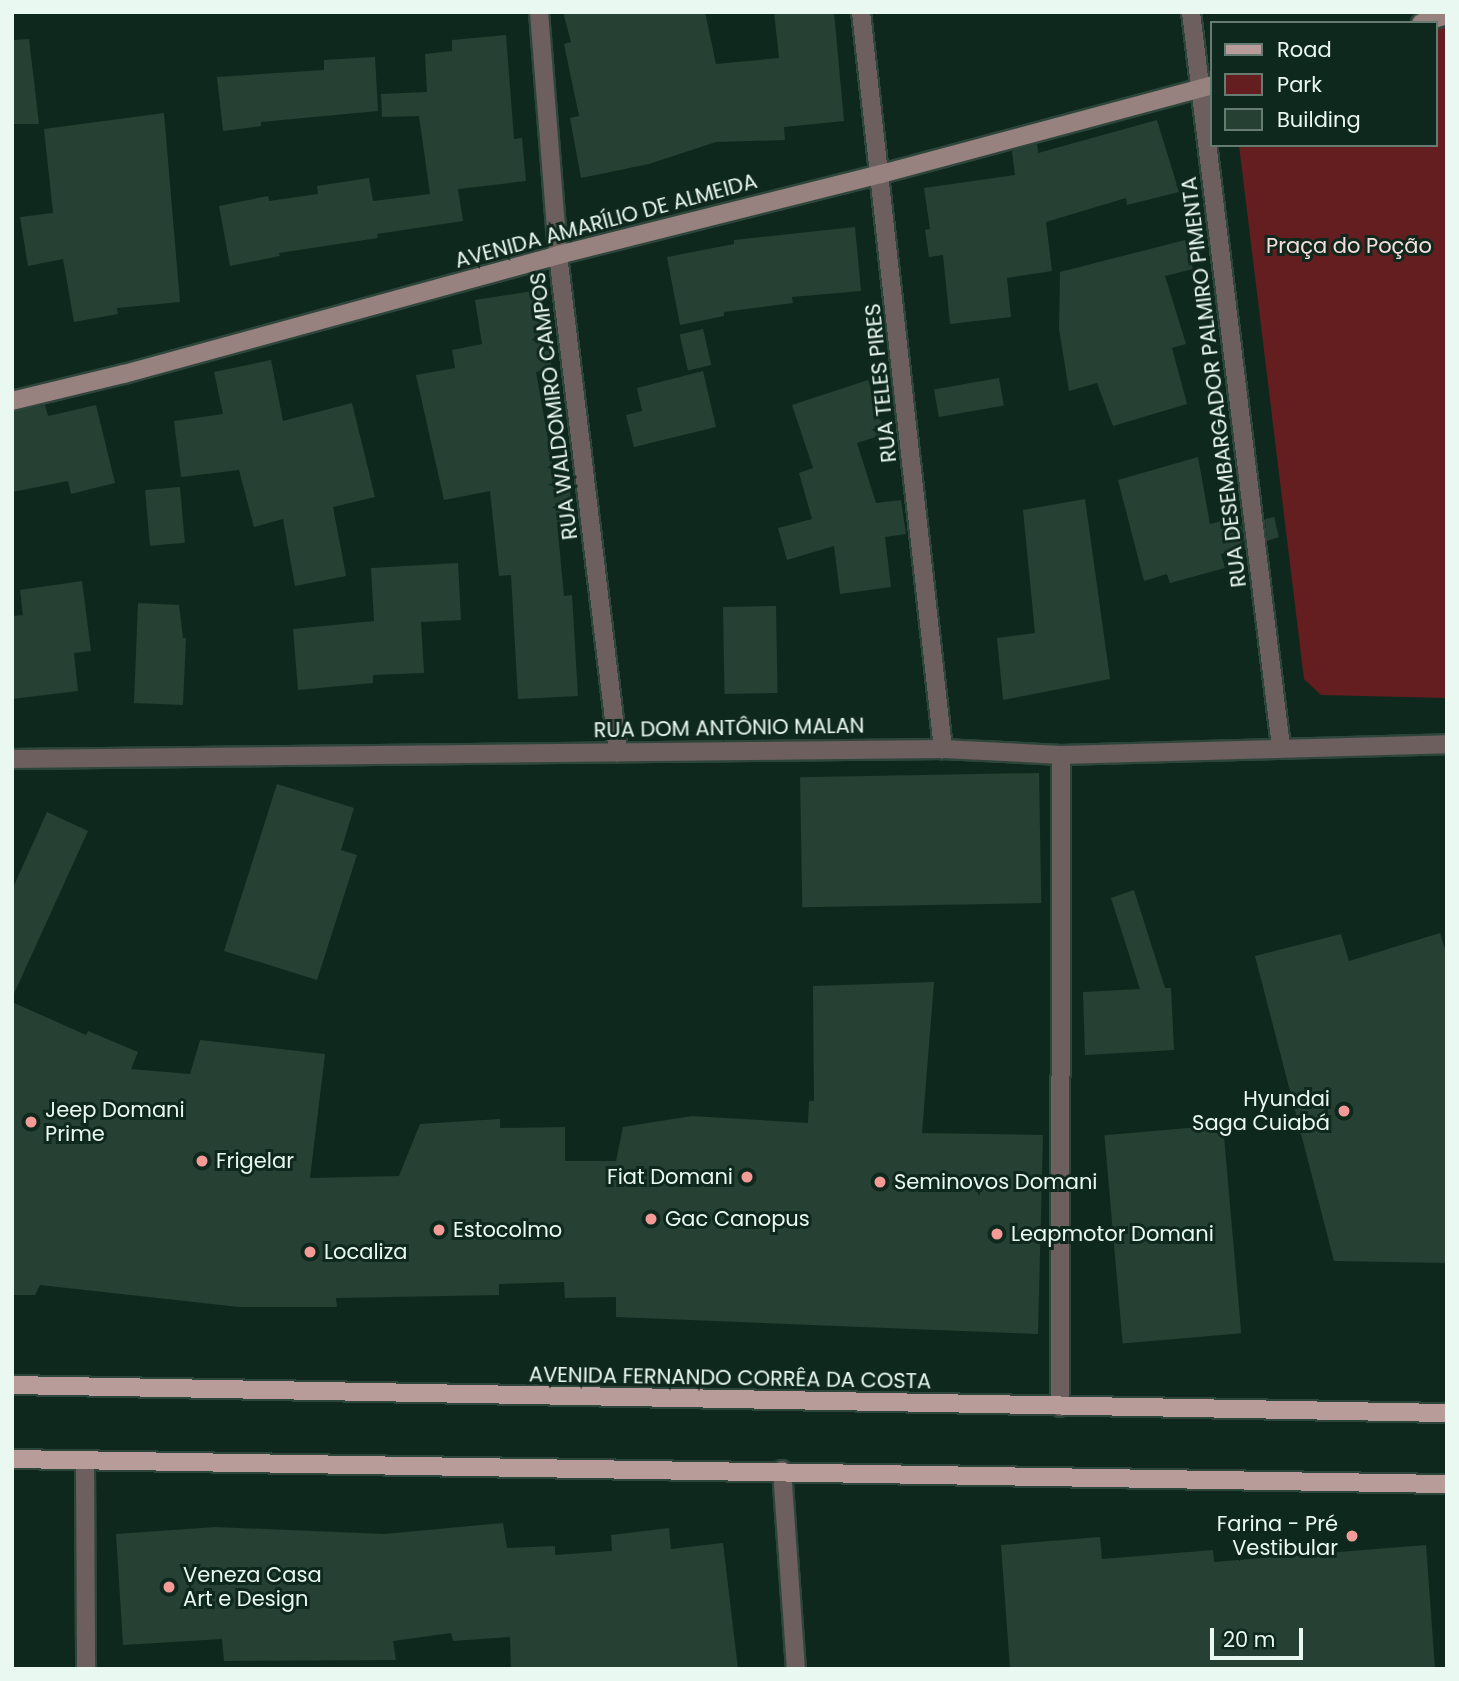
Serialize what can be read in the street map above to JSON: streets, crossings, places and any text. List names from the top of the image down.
{
  "streets": {
    "main road": ["AVENIDA FERNANDO CORRÊA DA COSTA"],
    "street": [
      "AVENIDA AMARÍLIO DE ALMEIDA",
      "RUA DESEMBARGADOR PALMIRO PIMENTA",
      "RUA TELES PIRES",
      "RUA WALDOMIRO CAMPOS",
      "RUA DOM ANTÔNIO MALAN"
    ]
  },
  "crossings": [
    ["AVENIDA AMARÍLIO DE ALMEIDA", "RUA DESEMBARGADOR PALMIRO PIMENTA"],
    ["AVENIDA AMARÍLIO DE ALMEIDA", "RUA TELES PIRES"],
    ["AVENIDA AMARÍLIO DE ALMEIDA", "RUA WALDOMIRO CAMPOS"],
    ["RUA DESEMBARGADOR PALMIRO PIMENTA", "RUA DOM ANTÔNIO MALAN"],
    ["RUA TELES PIRES", "RUA DOM ANTÔNIO MALAN"],
    ["RUA WALDOMIRO CAMPOS", "RUA DOM ANTÔNIO MALAN"]
  ],
  "parks": ["Praça do Poção"],
  "places": [
    "Hyundai Saga Cuiabá",
    "Jeep Domani Prime",
    "Frigelar",
    "Fiat Domani",
    "Seminovos Domani",
    "Gac Canopus",
    "Estocolmo",
    "Leapmotor Domani",
    "Localiza",
    "Farina - Pré Vestibular",
    "Veneza Casa Art e Design"
  ],
  "legend": ["Road", "Park", "Building"],
  "scale_bar": "20 m"
}
